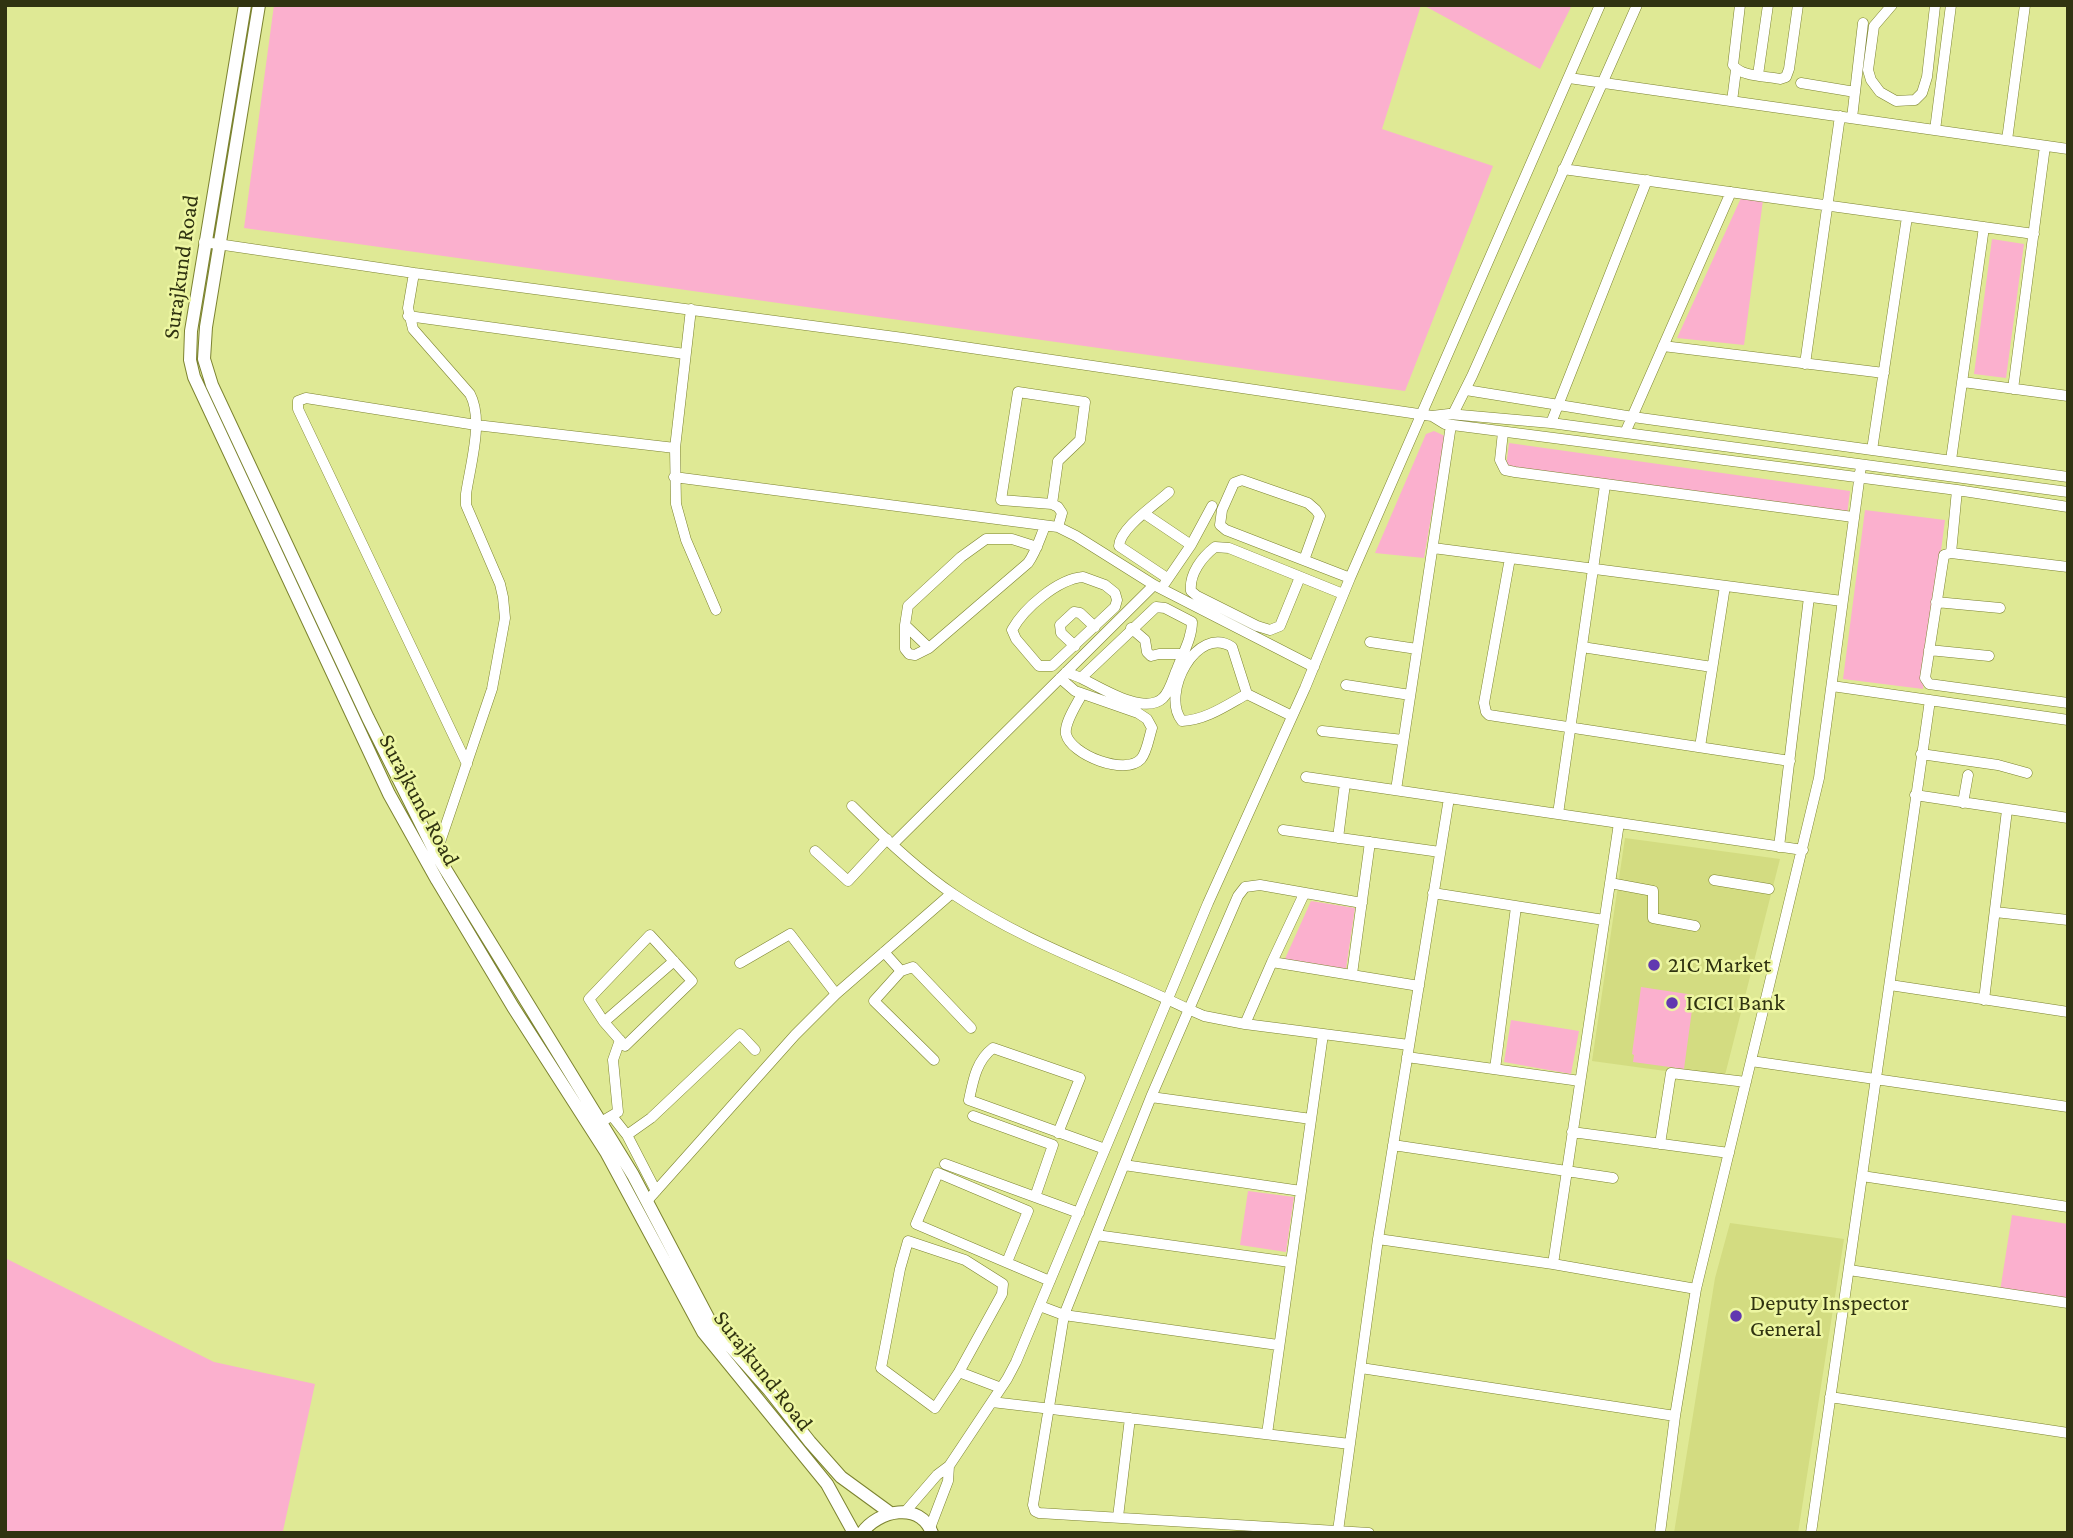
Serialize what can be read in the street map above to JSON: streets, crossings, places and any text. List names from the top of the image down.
{
  "streets": {
    "main road": ["Surajkund Road"]
  },
  "places": ["21C Market", "ICICI Bank", "Deputy Inspector General"]
}
